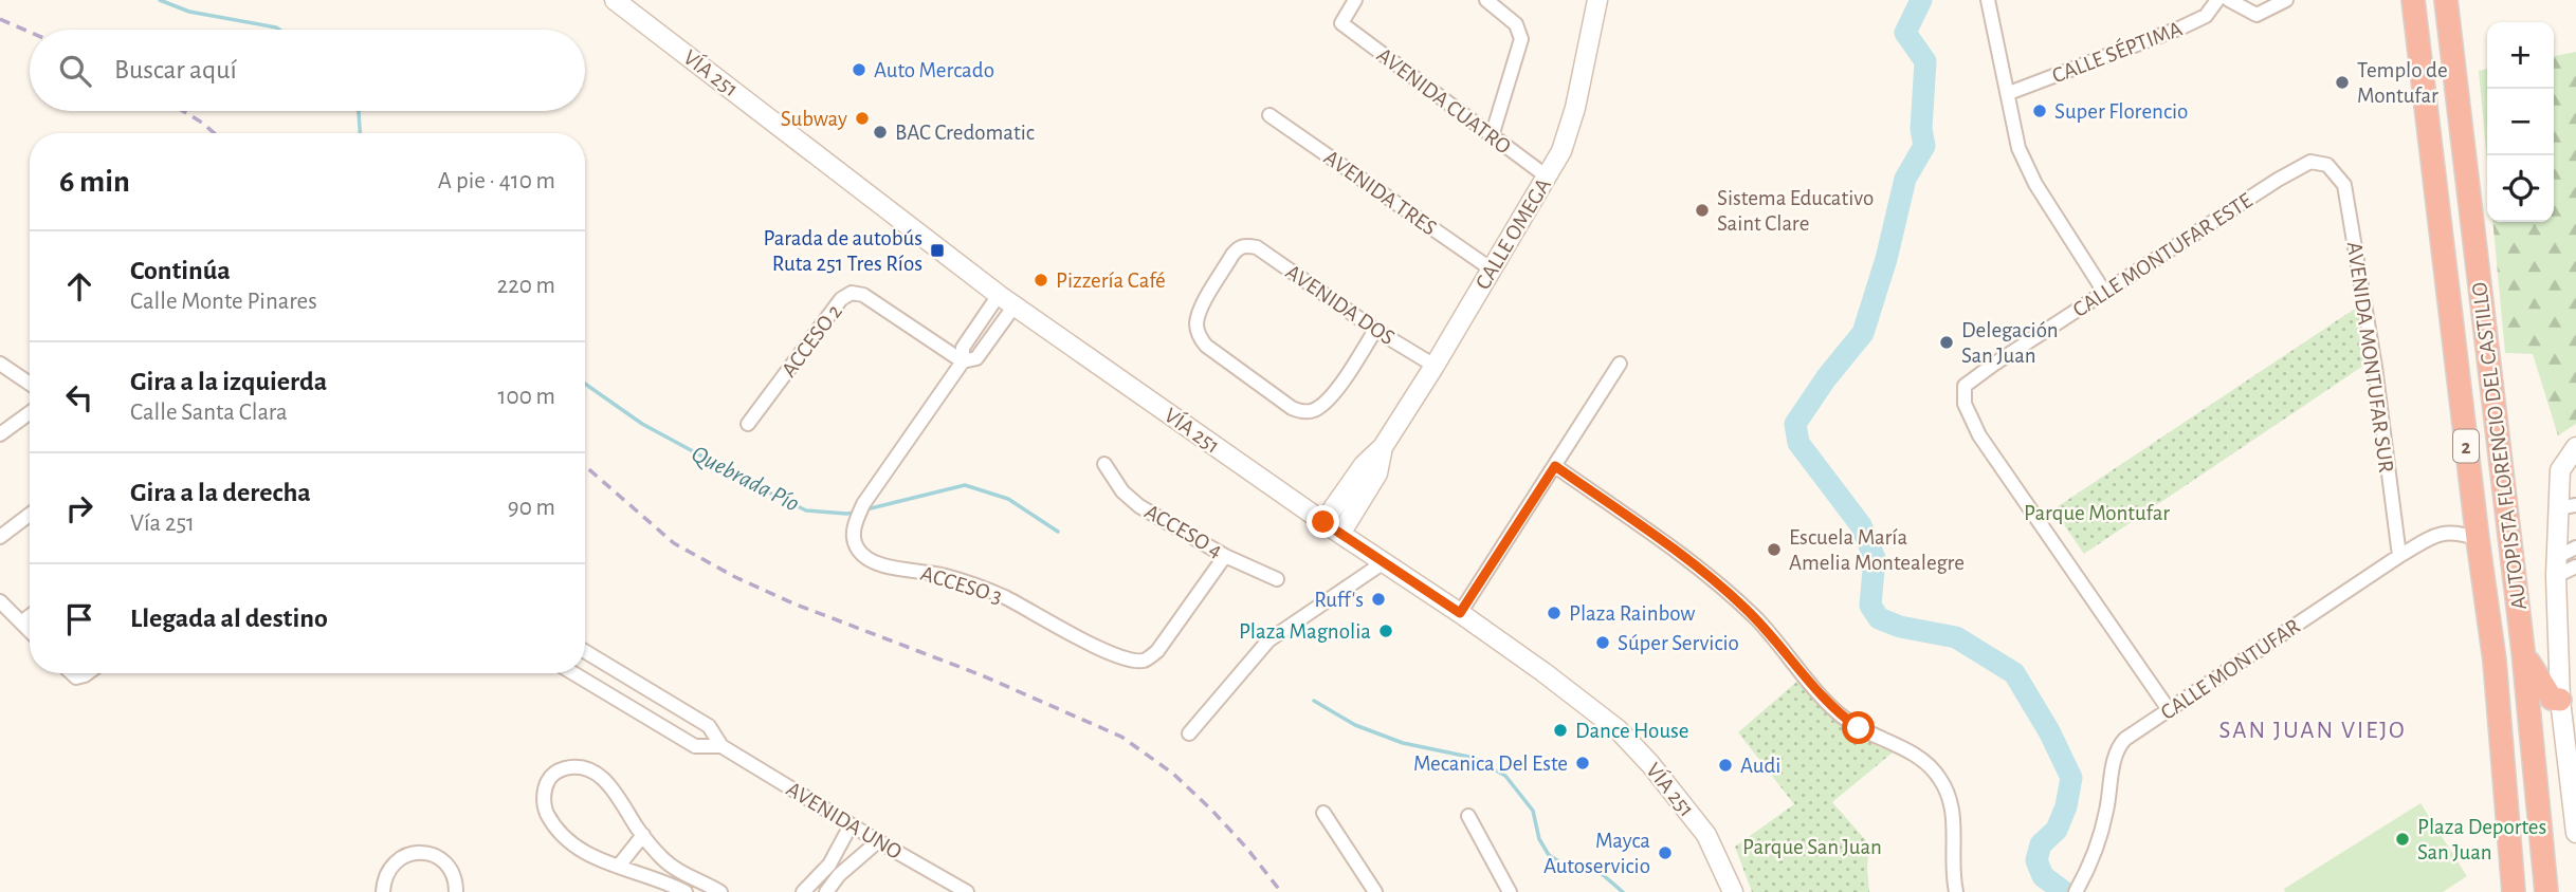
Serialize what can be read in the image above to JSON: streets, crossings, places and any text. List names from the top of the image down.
{
  "streets": {
    "highway": ["2", "AUTOPISTA FLORENCIO DEL CASTILLO"],
    "main road": ["VÍA 251", "CALLE OMEGA"],
    "street": [
      "CALLE SÉPTIMA",
      "AVENIDA CUATRO",
      "AVENIDA TRES",
      "CALLE MONTUFAR ESTE",
      "AVENIDA DOS",
      "ACCESO 2",
      "AVENIDA MONTUFAR SUR",
      "ACCESO 4",
      "ACCESO 3",
      "CALLE MONTUFAR",
      "AVENIDA UNO"
    ]
  },
  "crossings": [
    ["VÍA 251", "CALLE OMEGA"],
    ["VÍA 251", "ACCESO 3"],
    ["AVENIDA CUATRO", "CALLE OMEGA"],
    ["AVENIDA TRES", "CALLE OMEGA"],
    ["CALLE OMEGA", "AVENIDA DOS"],
    ["CALLE MONTUFAR ESTE", "AVENIDA MONTUFAR SUR"],
    ["CALLE MONTUFAR ESTE", "CALLE MONTUFAR"],
    ["ACCESO 2", "ACCESO 3"],
    ["AVENIDA MONTUFAR SUR", "CALLE MONTUFAR"],
    ["AUTOPISTA FLORENCIO DEL CASTILLO", "CALLE MONTUFAR"],
    ["ACCESO 4", "ACCESO 3"]
  ],
  "districts": ["SAN JUAN VIEJO"],
  "water": ["Quebrada Pío"],
  "parks": ["Parque Montufar", "Parque San Juan"],
  "places": {
    "other": [
      "Auto Mercado",
      "Templo de Montufar",
      "Super Florencio",
      "Subway",
      "BAC Credomatic",
      "Sistema Educativo Saint Clare",
      "Pizzería Café",
      "Delegación San Juan",
      "Escuela María Amelia Montealegre",
      "Ruff's",
      "Plaza Rainbow",
      "Plaza Magnolia",
      "Súper Servicio",
      "Dance House",
      "Mecanica Del Este",
      "Audi",
      "Plaza Deportes San Juan",
      "Mayca Autoservicio"
    ],
    "transit": ["Parada de autobús Ruta 251 Tres Ríos"]
  },
  "page": {
    "map_buttons": ["+", "−"],
    "search": "Buscar aquí",
    "heading": ["6 min", "A pie · 410 m"],
    "list": [
      ["Continúa", "Calle Monte Pinares", "220 m"],
      ["Gira a la izquierda", "Calle Santa Clara", "100 m"],
      ["Gira a la derecha", "Vía 251", "90 m"],
      "Llegada al destino"
    ]
  }
}
